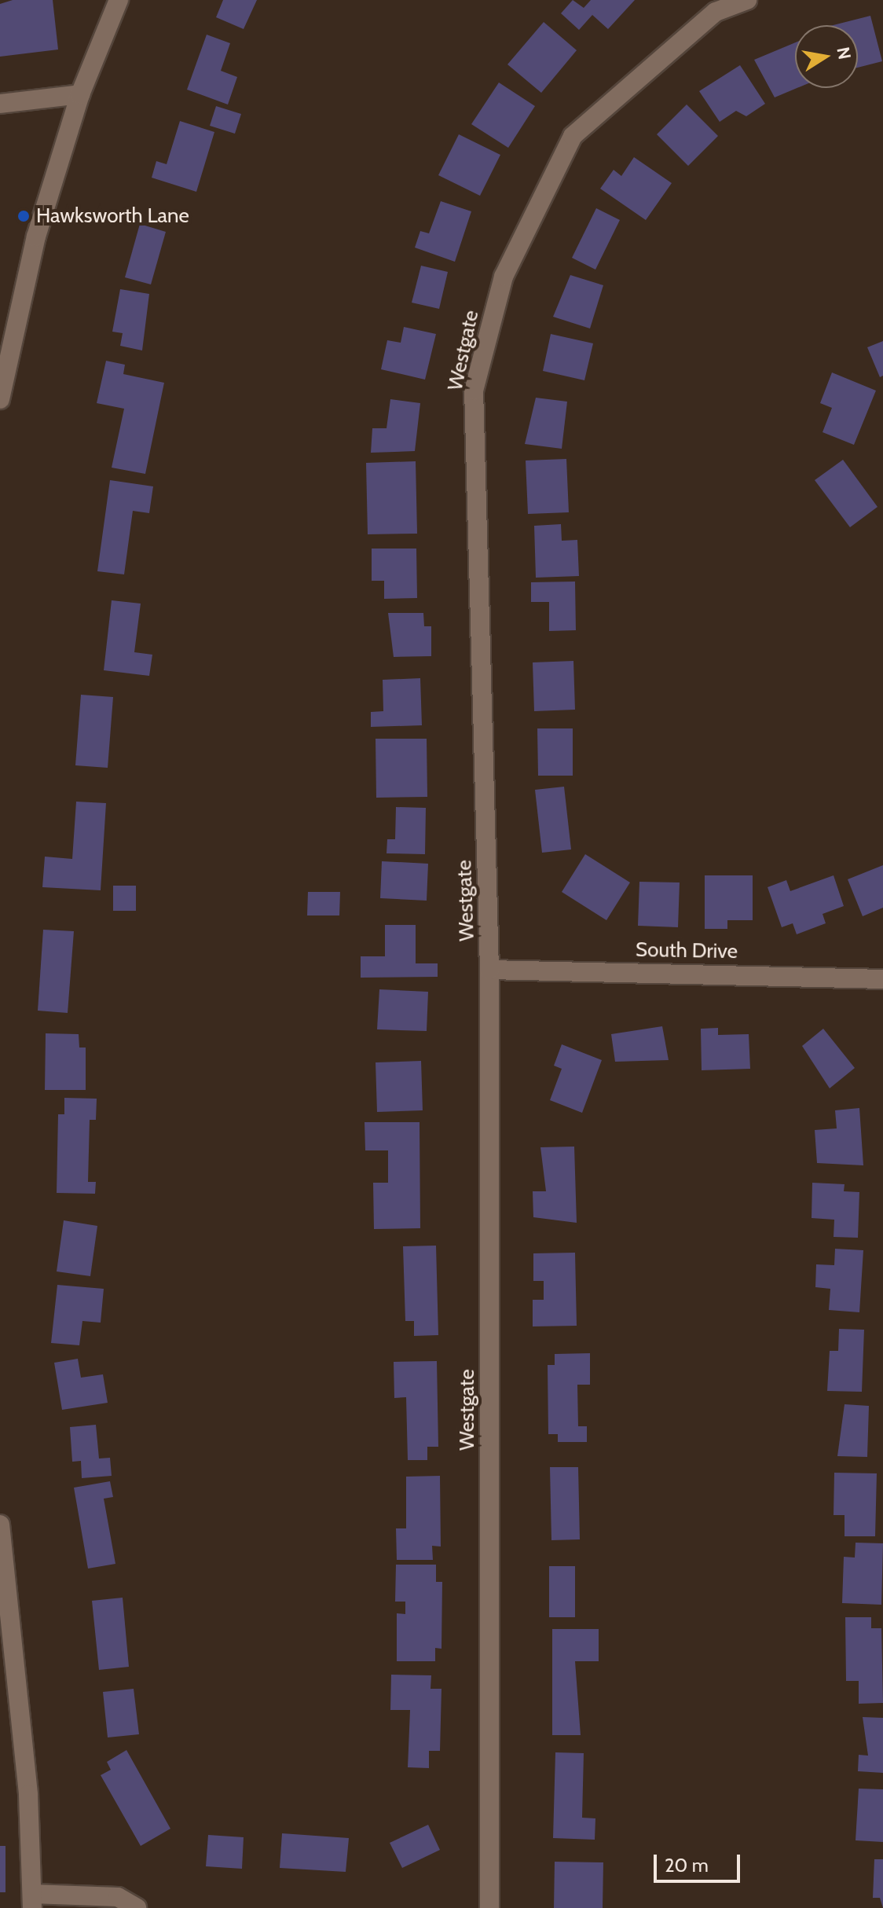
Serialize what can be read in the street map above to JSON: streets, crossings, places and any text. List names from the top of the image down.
{
  "streets": {
    "street": ["Westgate", "South Drive"]
  },
  "crossings": [
    ["Westgate", "South Drive"]
  ],
  "places": ["Hawksworth Lane"],
  "scale_bar": "20 m",
  "north": "right"
}
